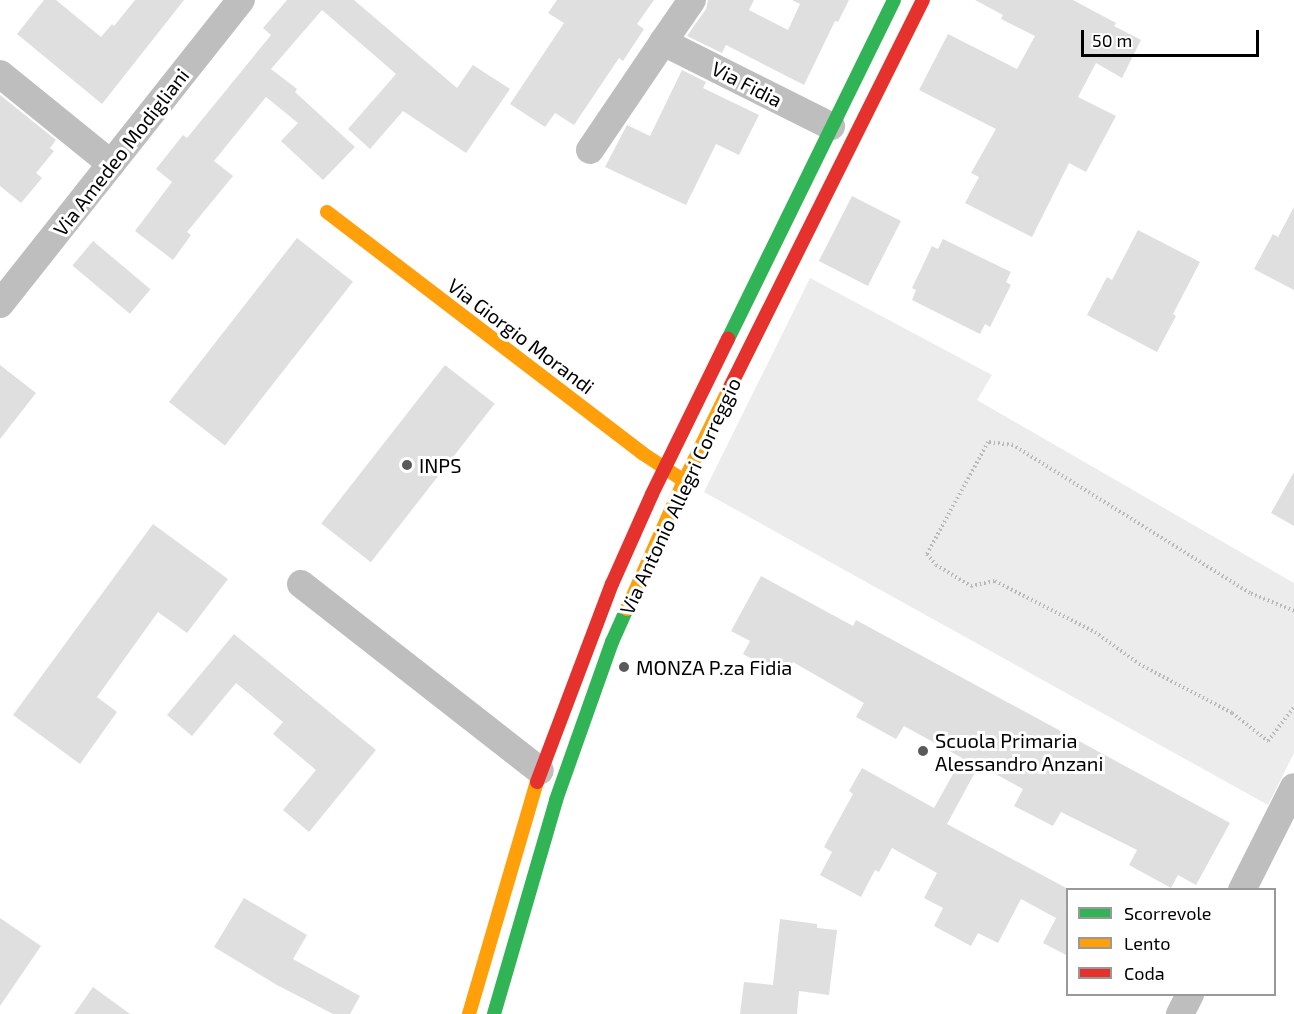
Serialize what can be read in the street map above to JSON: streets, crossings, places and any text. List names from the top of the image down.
{
  "streets": {
    "street": [
      "Via Fidia",
      "Via Amedeo Modigliani",
      "Via Giorgio Morandi",
      "Via Antonio Allegri Correggio"
    ]
  },
  "crossings": [
    ["Via Fidia", "Via Antonio Allegri Correggio"],
    ["Via Giorgio Morandi", "Via Antonio Allegri Correggio"]
  ],
  "places": ["INPS", "MONZA P.za Fidia", "Scuola Primaria Alessandro Anzani"],
  "legend": ["Scorrevole", "Lento", "Coda"],
  "scale_bar": "50 m"
}
